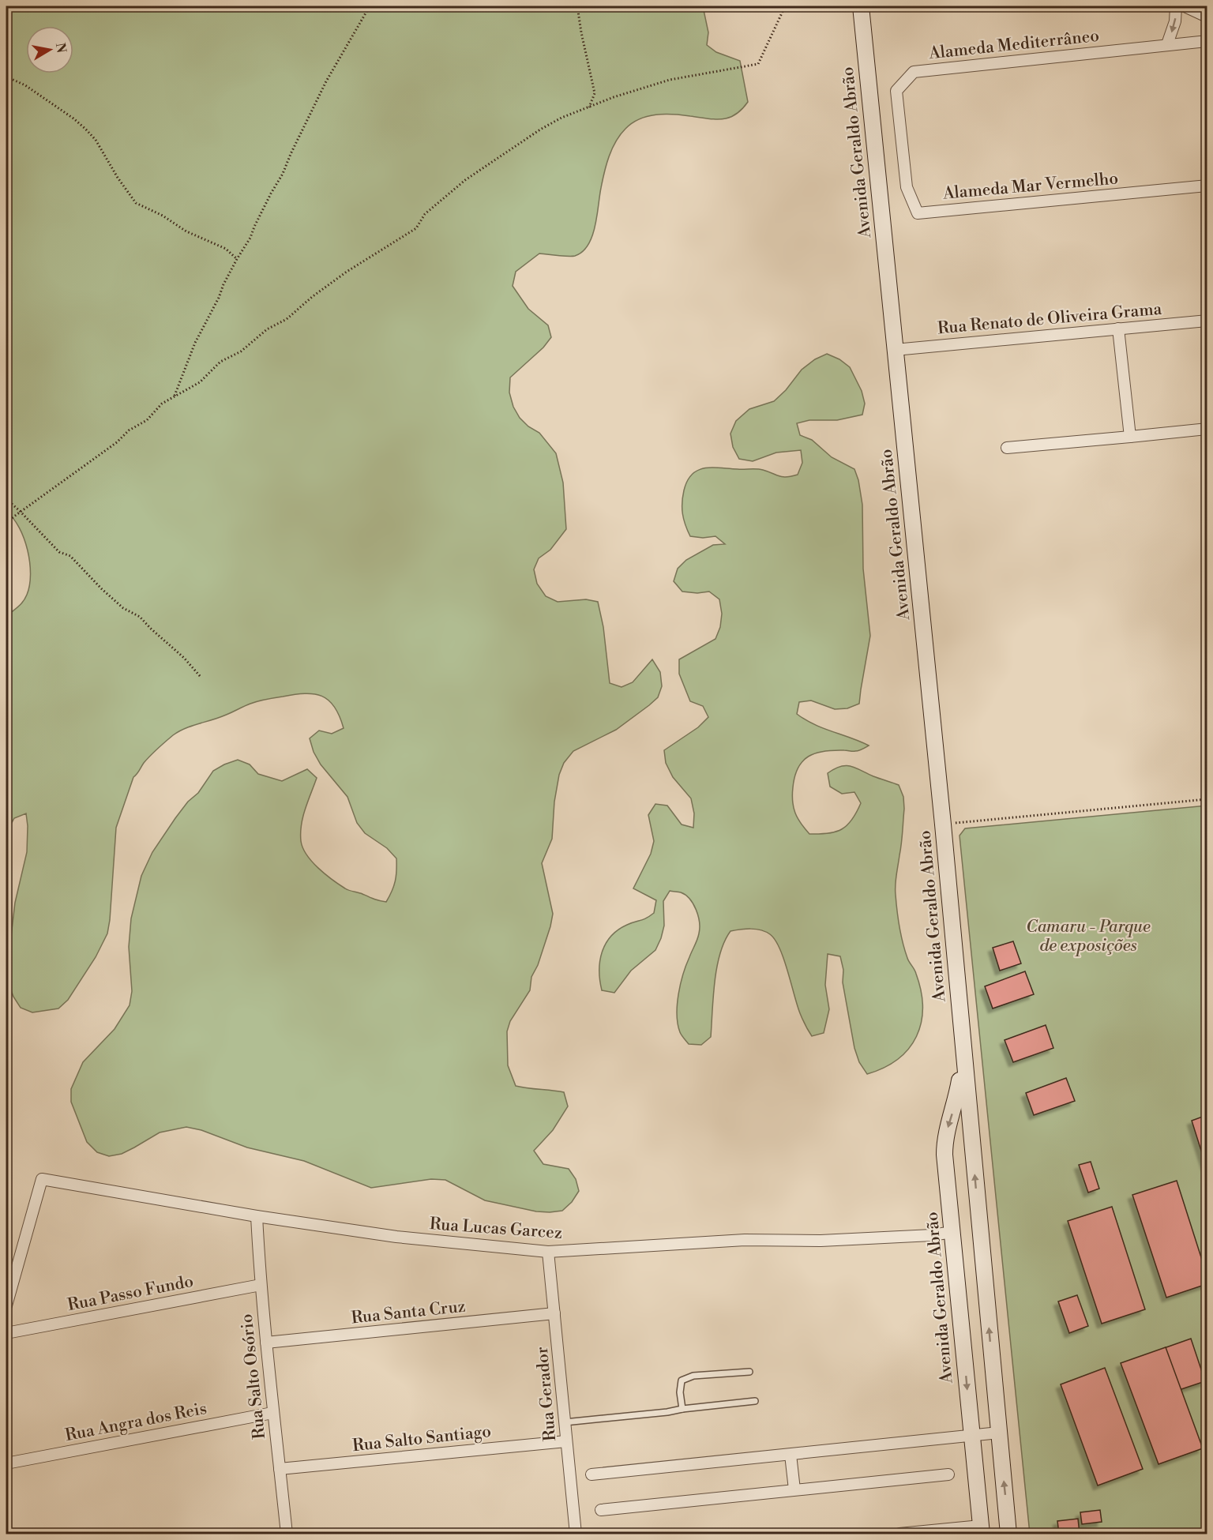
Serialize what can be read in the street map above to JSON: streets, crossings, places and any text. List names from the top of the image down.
{
  "streets": {
    "main road": ["Avenida Geraldo Abrão"],
    "street": [
      "Alameda Mediterrâneo",
      "Alameda Mar Vermelho",
      "Rua Renato de Oliveira Grama",
      "Rua Lucas Garcez",
      "Rua Passo Fundo",
      "Rua Santa Cruz",
      "Rua Salto Osório",
      "Rua Gerador",
      "Rua Angra dos Reis",
      "Rua Salto Santiago"
    ]
  },
  "crossings": [
    ["Alameda Mediterrâneo", "Alameda Mar Vermelho"],
    ["Avenida Geraldo Abrão", "Rua Renato de Oliveira Grama"],
    ["Avenida Geraldo Abrão", "Rua Lucas Garcez"],
    ["Rua Lucas Garcez", "Rua Salto Osório"],
    ["Rua Lucas Garcez", "Rua Gerador"],
    ["Rua Passo Fundo", "Rua Salto Osório"],
    ["Rua Santa Cruz", "Rua Salto Osório"],
    ["Rua Santa Cruz", "Rua Gerador"],
    ["Rua Salto Osório", "Rua Angra dos Reis"],
    ["Rua Salto Osório", "Rua Salto Santiago"],
    ["Rua Gerador", "Rua Salto Santiago"]
  ],
  "parks": ["Camaru - Parque de exposições"],
  "north": "right"
}
